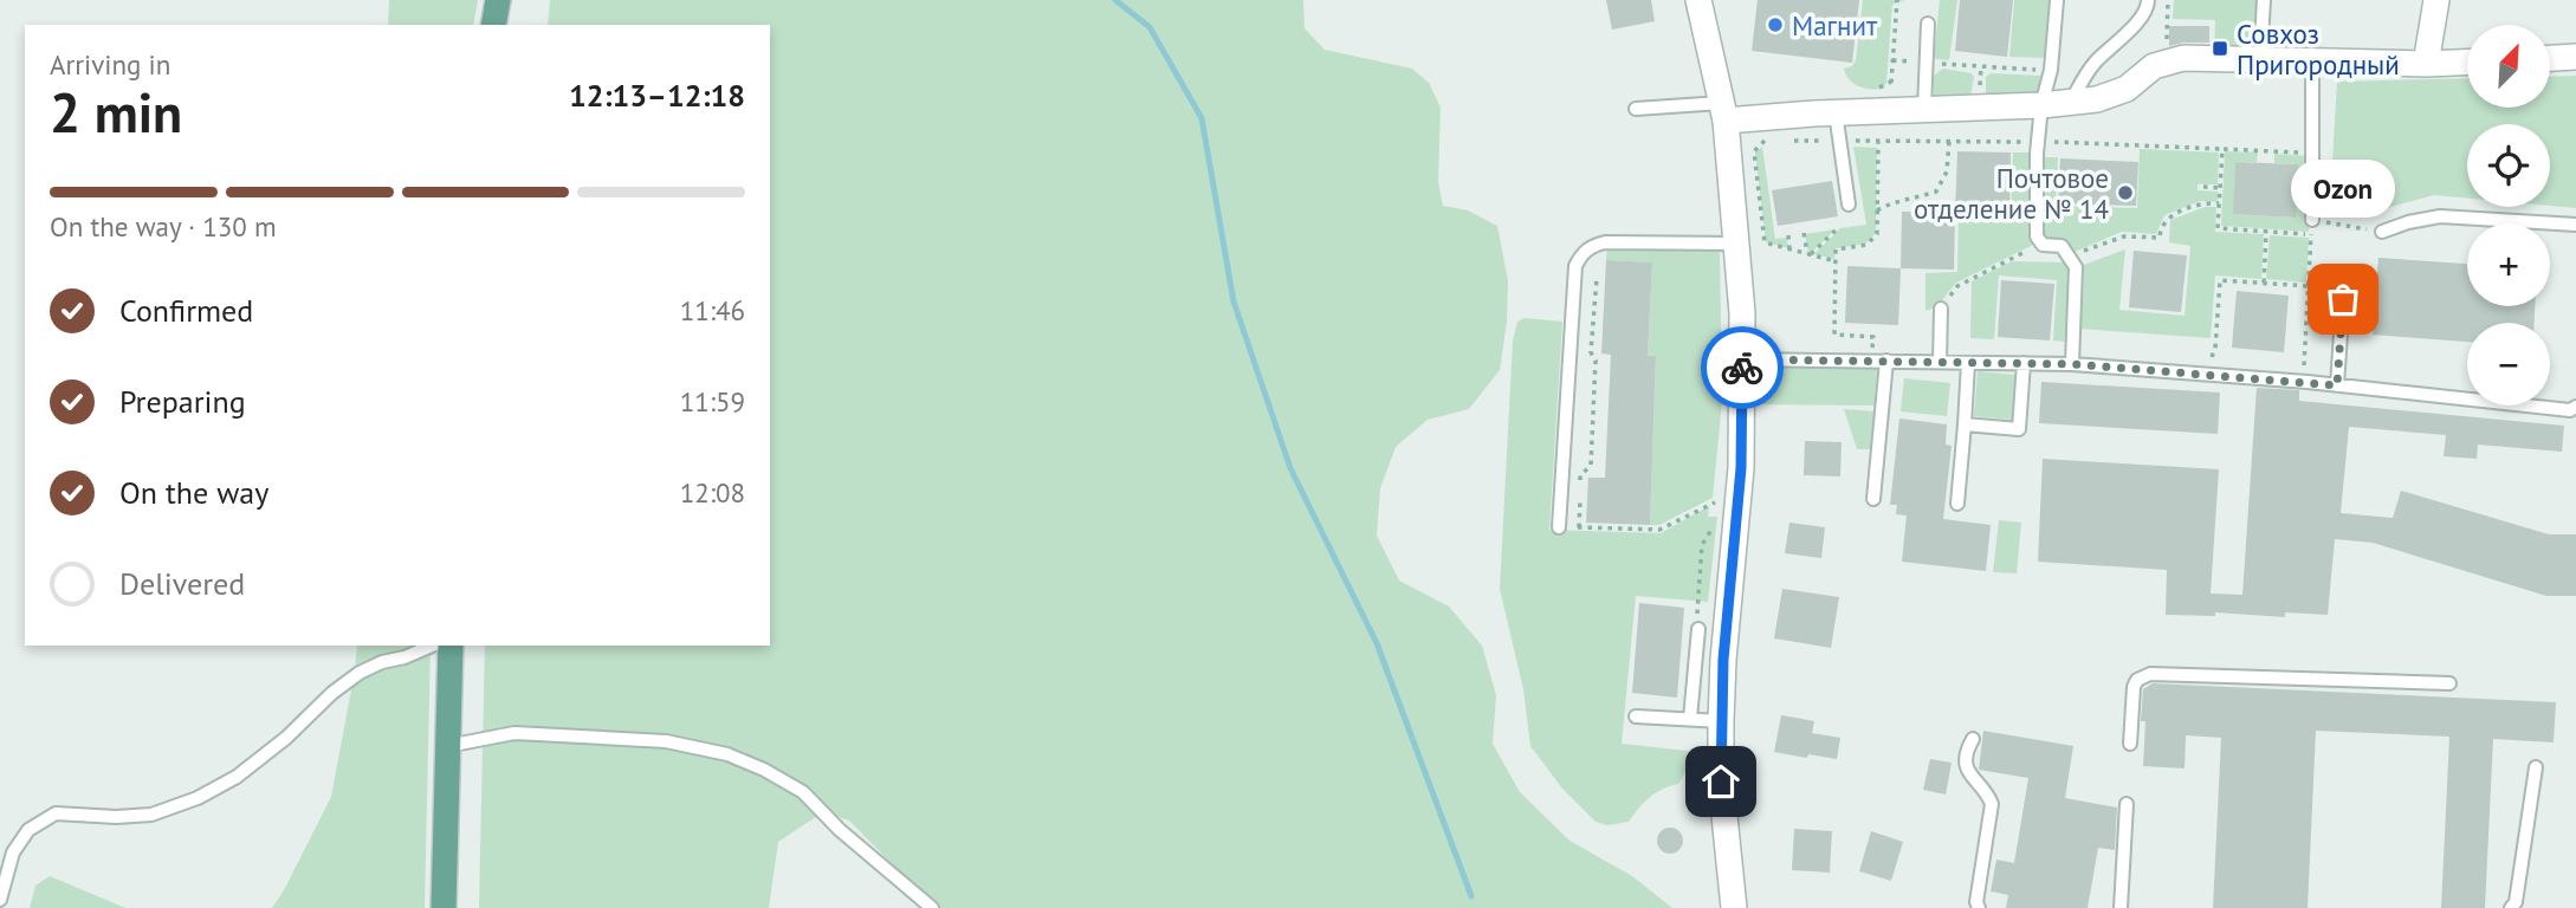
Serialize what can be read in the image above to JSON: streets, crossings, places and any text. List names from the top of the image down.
{
  "places": {
    "other": ["Магнит", "Почтовое отделение № 14", "Ozon"],
    "transit": ["Совхоз Пригородный"]
  },
  "north": "top right",
  "page": {
    "map_buttons": ["+", "−"],
    "heading": ["2 min", "Arriving in", "12:13–12:18"],
    "bubble": "Ozon",
    "bar": "On the way · 130 m",
    "list": [
      ["Confirmed", "11:46"],
      ["Preparing", "11:59"],
      ["On the way", "12:08"],
      "Delivered"
    ]
  }
}
